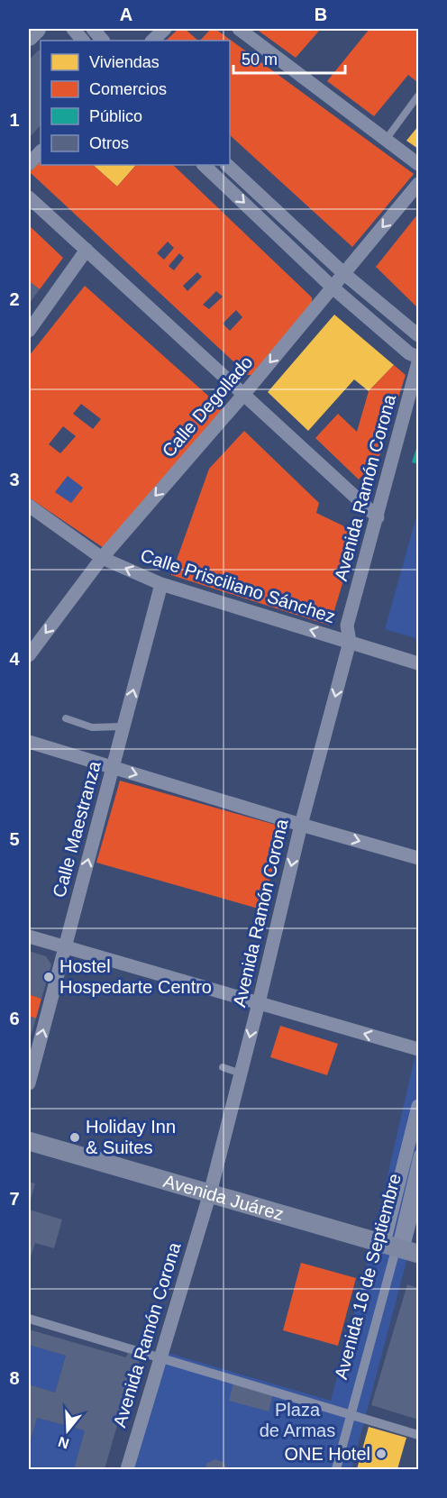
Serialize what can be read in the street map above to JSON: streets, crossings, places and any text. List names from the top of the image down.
{
  "streets": {
    "main road": ["Avenida Juárez"],
    "street": [
      "Calle Degollado",
      "Avenida Ramón Corona",
      "Calle Prisciliano Sánchez",
      "Calle Maestranza",
      "Avenida 16 de Septiembre"
    ]
  },
  "crossings": [
    ["Calle Degollado", "Calle Prisciliano Sánchez"],
    ["Avenida Ramón Corona", "Calle Prisciliano Sánchez"],
    ["Avenida Ramón Corona", "Avenida Juárez"],
    ["Calle Prisciliano Sánchez", "Calle Maestranza"],
    ["Avenida Juárez", "Avenida 16 de Septiembre"]
  ],
  "one_way": [
    "Calle Degollado",
    "Avenida Ramón Corona",
    "Calle Prisciliano Sánchez",
    "Calle Maestranza"
  ],
  "parks": ["Plaza de Armas"],
  "places": ["Hostel Hospedarte Centro", "Holiday Inn & Suites", "ONE Hotel"],
  "legend": [
    "Viviendas",
    "Comercios",
    "Público",
    "Otros"
  ],
  "scale_bar": "50 m",
  "north": "bottom",
  "grid": {
    "columns": ["A", "B"],
    "rows": [
      "1",
      "2",
      "3",
      "4",
      "5",
      "6",
      "7",
      "8"
    ]
  }
}
